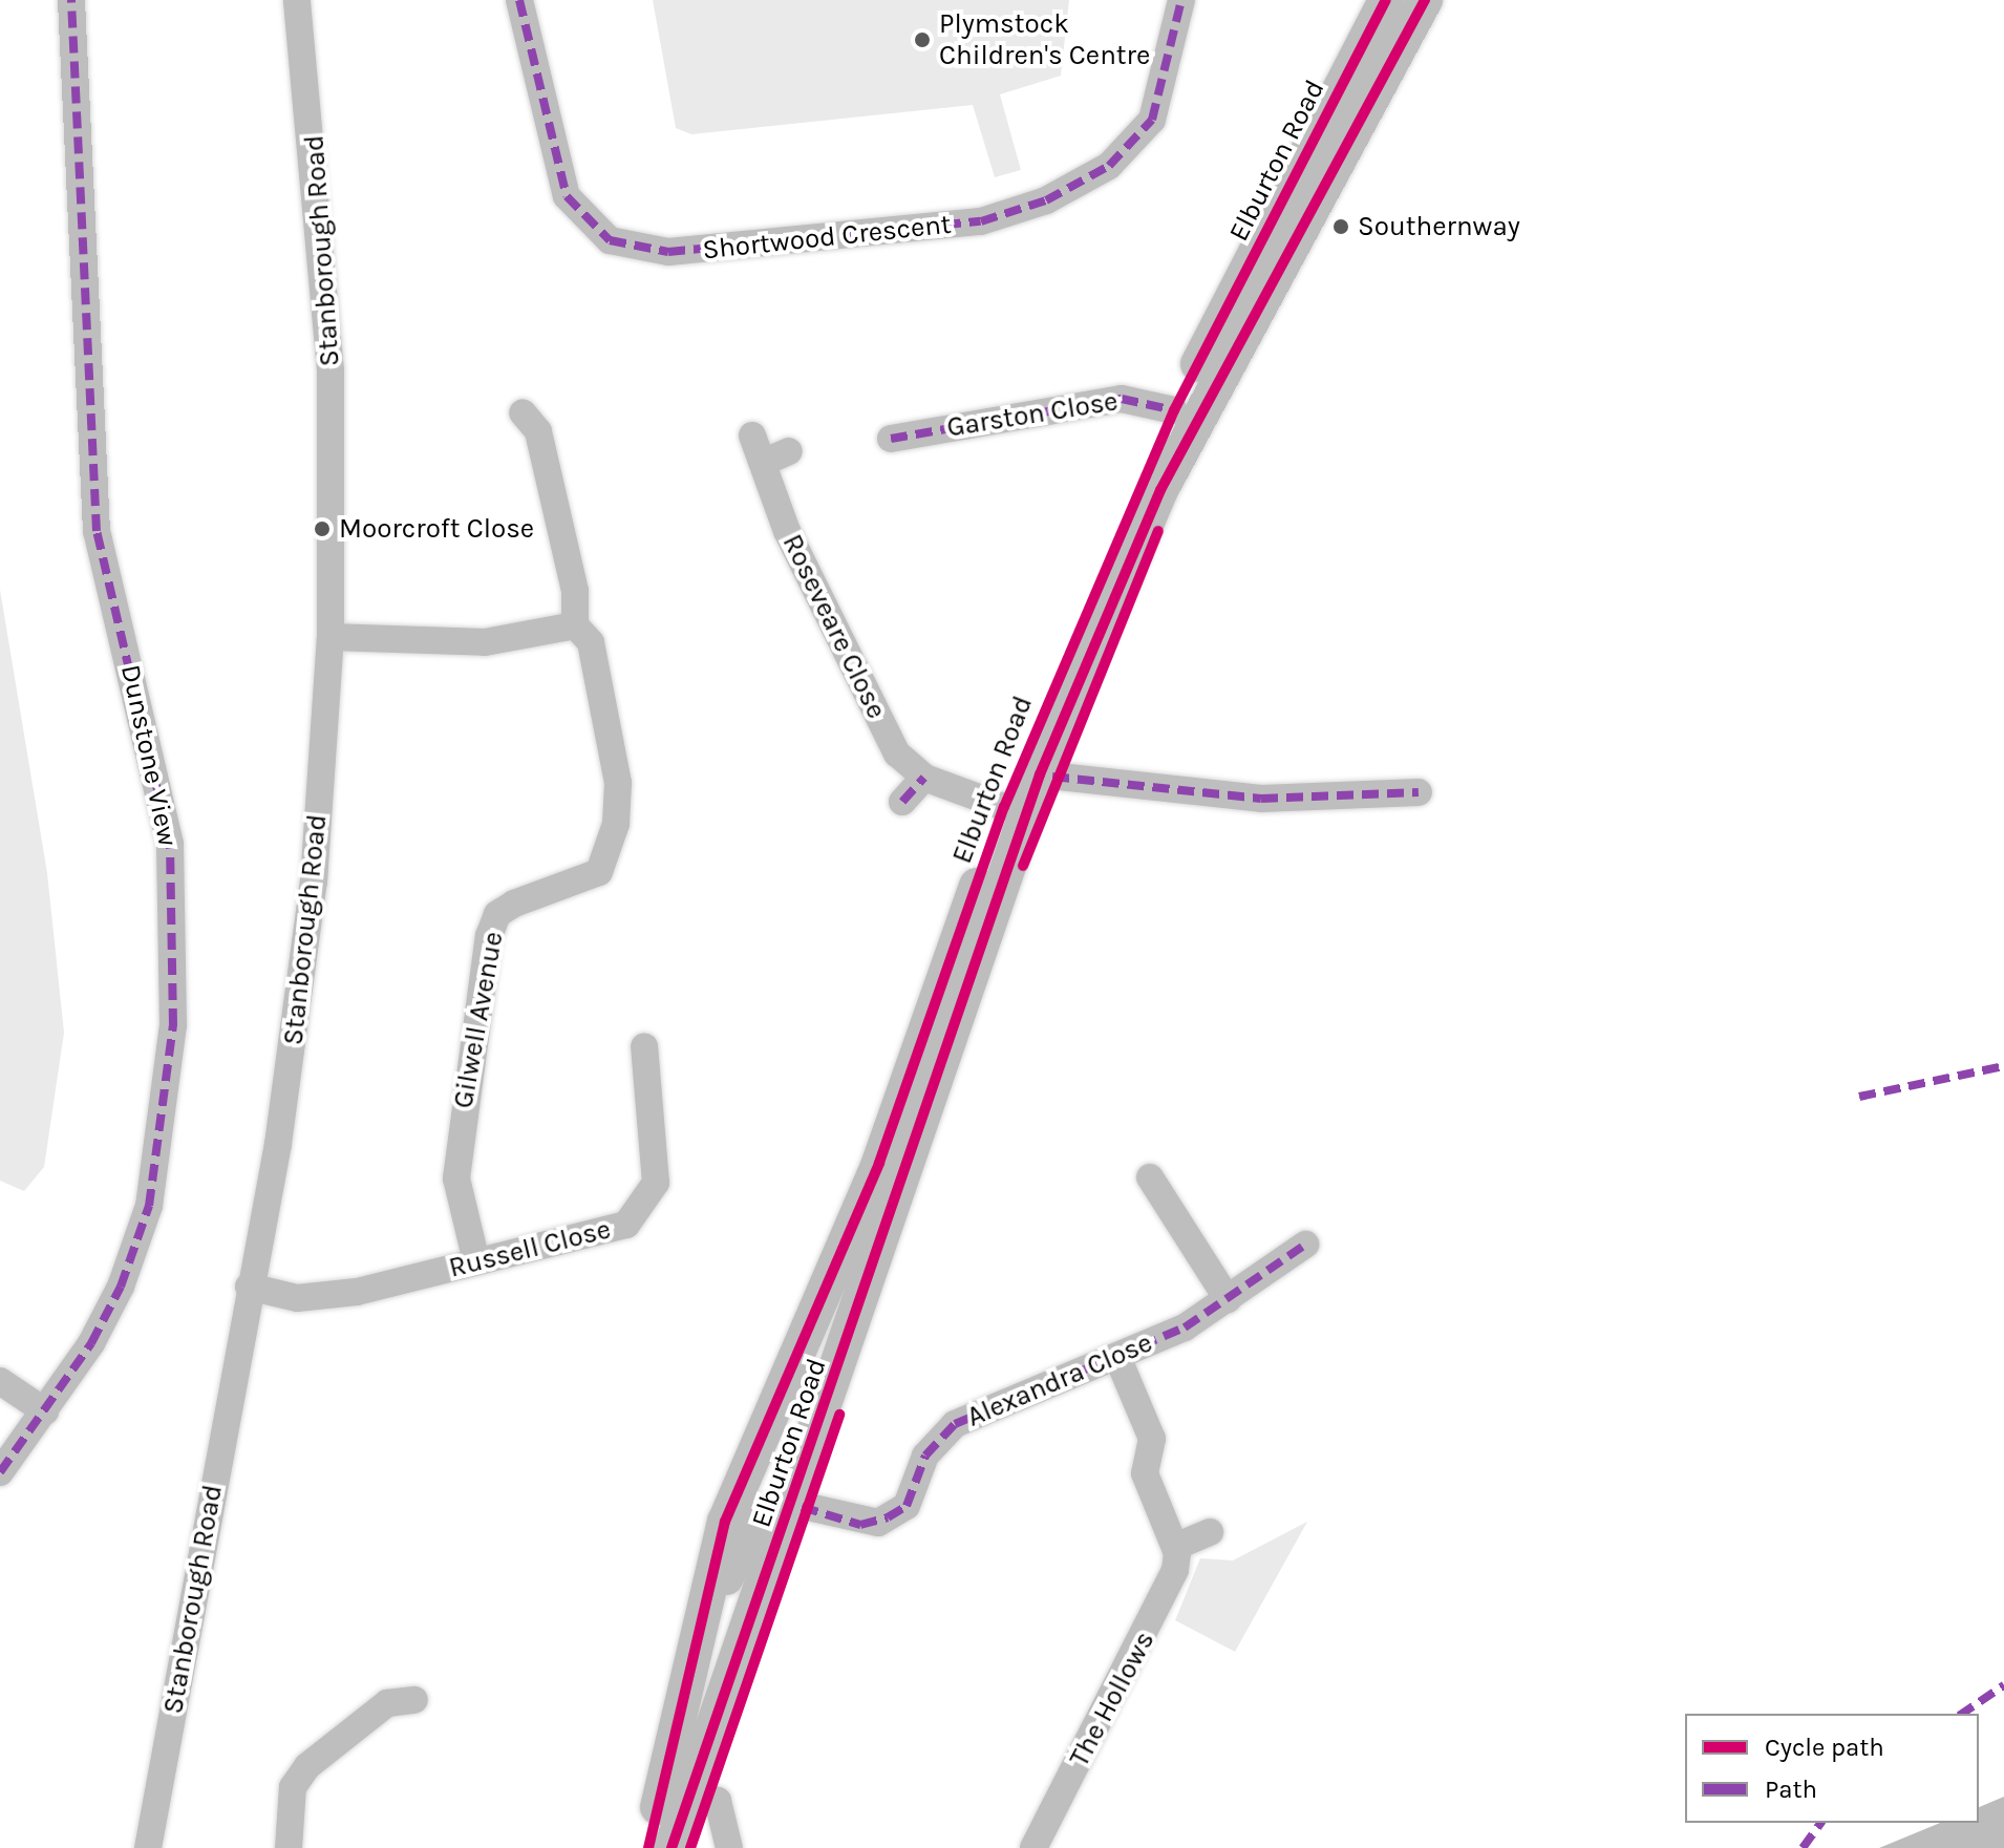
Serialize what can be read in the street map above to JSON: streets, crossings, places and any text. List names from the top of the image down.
{
  "streets": {
    "main road": ["Elburton Road"],
    "street": [
      "Shortwood Crescent",
      "Stanborough Road",
      "Garston Close",
      "Roseveare Close",
      "Dunstone View",
      "Gilwell Avenue",
      "Russell Close",
      "Alexandra Close",
      "The Hollows"
    ]
  },
  "crossings": [
    ["Elburton Road", "Garston Close"],
    ["Elburton Road", "Roseveare Close"],
    ["Elburton Road", "Alexandra Close"],
    ["Stanborough Road", "Russell Close"],
    ["Gilwell Avenue", "Russell Close"]
  ],
  "places": ["Plymstock Children's Centre", "Southernway", "Moorcroft Close"],
  "legend": ["Cycle path", "Path"]
}
